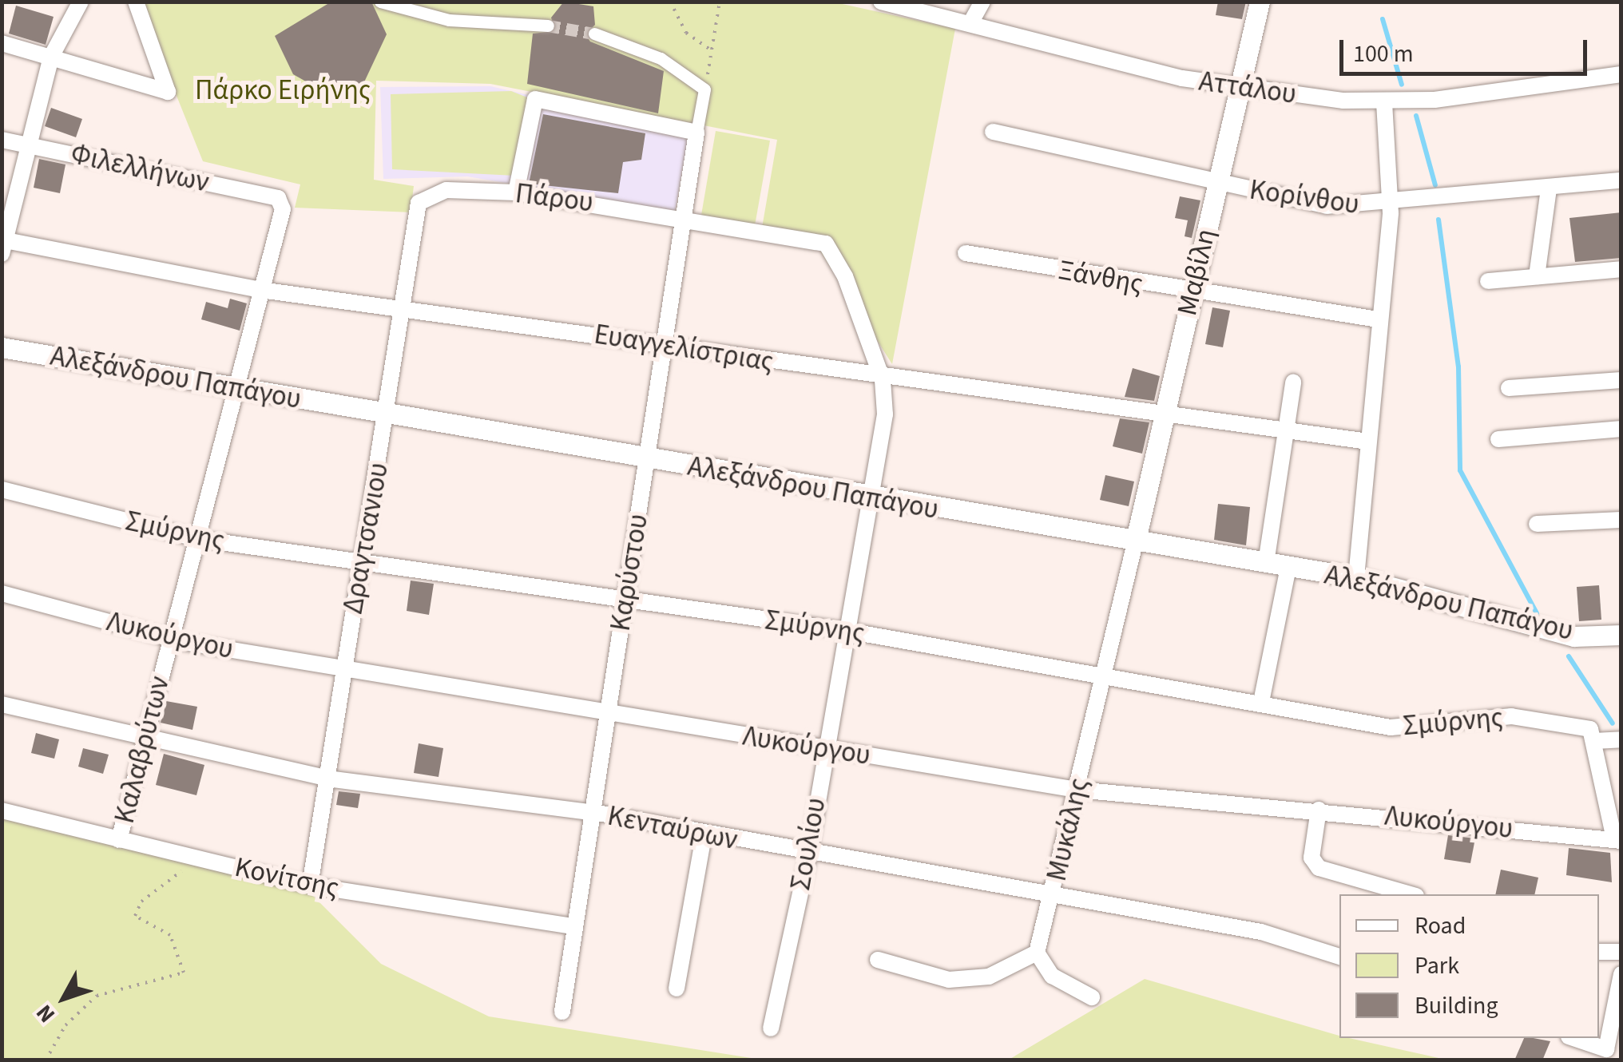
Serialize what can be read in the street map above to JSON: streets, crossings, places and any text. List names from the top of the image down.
{
  "streets": {
    "street": [
      "Αττάλου",
      "Φιλελλήνων",
      "Κορίνθου",
      "Πάρου",
      "Μαβίλη",
      "Ξάνθης",
      "Ευαγγελίστριας",
      "Αλεξάνδρου Παπάγου",
      "Σμύρνης",
      "Δραγτσανιου",
      "Καρύστου",
      "Λυκούργου",
      "Καλαβρύτων",
      "Κενταύρων",
      "Μυκάλης",
      "Σουλίου",
      "Κονίτσης"
    ]
  },
  "crossings": [
    ["Αττάλου", "Μαβίλη"],
    ["Φιλελλήνων", "Καλαβρύτων"],
    ["Κορίνθου", "Μαβίλη"],
    ["Πάρου", "Δραγτσανιου"],
    ["Πάρου", "Καρύστου"],
    ["Πάρου", "Σουλίου"],
    ["Μαβίλη", "Ξάνθης"],
    ["Μαβίλη", "Ευαγγελίστριας"],
    ["Μαβίλη", "Αλεξάνδρου Παπάγου"],
    ["Μαβίλη", "Μυκάλης"],
    ["Ευαγγελίστριας", "Δραγτσανιου"],
    ["Ευαγγελίστριας", "Καρύστου"],
    ["Ευαγγελίστριας", "Καλαβρύτων"],
    ["Ευαγγελίστριας", "Σουλίου"],
    ["Αλεξάνδρου Παπάγου", "Δραγτσανιου"],
    ["Αλεξάνδρου Παπάγου", "Καρύστου"],
    ["Αλεξάνδρου Παπάγου", "Καλαβρύτων"],
    ["Αλεξάνδρου Παπάγου", "Μυκάλης"],
    ["Αλεξάνδρου Παπάγου", "Σουλίου"],
    ["Σμύρνης", "Δραγτσανιου"],
    ["Σμύρνης", "Καρύστου"],
    ["Σμύρνης", "Καλαβρύτων"],
    ["Σμύρνης", "Μυκάλης"],
    ["Σμύρνης", "Σουλίου"],
    ["Δραγτσανιου", "Λυκούργου"],
    ["Δραγτσανιου", "Κενταύρων"],
    ["Δραγτσανιου", "Κονίτσης"],
    ["Καρύστου", "Λυκούργου"],
    ["Καρύστου", "Κενταύρων"],
    ["Καρύστου", "Σουλίου"],
    ["Καρύστου", "Κονίτσης"],
    ["Λυκούργου", "Καλαβρύτων"],
    ["Λυκούργου", "Μυκάλης"],
    ["Λυκούργου", "Σουλίου"],
    ["Καλαβρύτων", "Κενταύρων"],
    ["Καλαβρύτων", "Κονίτσης"],
    ["Κενταύρων", "Μυκάλης"],
    ["Κενταύρων", "Σουλίου"]
  ],
  "parks": ["Πάρκο Ειρήνης"],
  "legend": ["Road", "Park", "Building"],
  "scale_bar": "100 m",
  "north": "bottom left"
}
